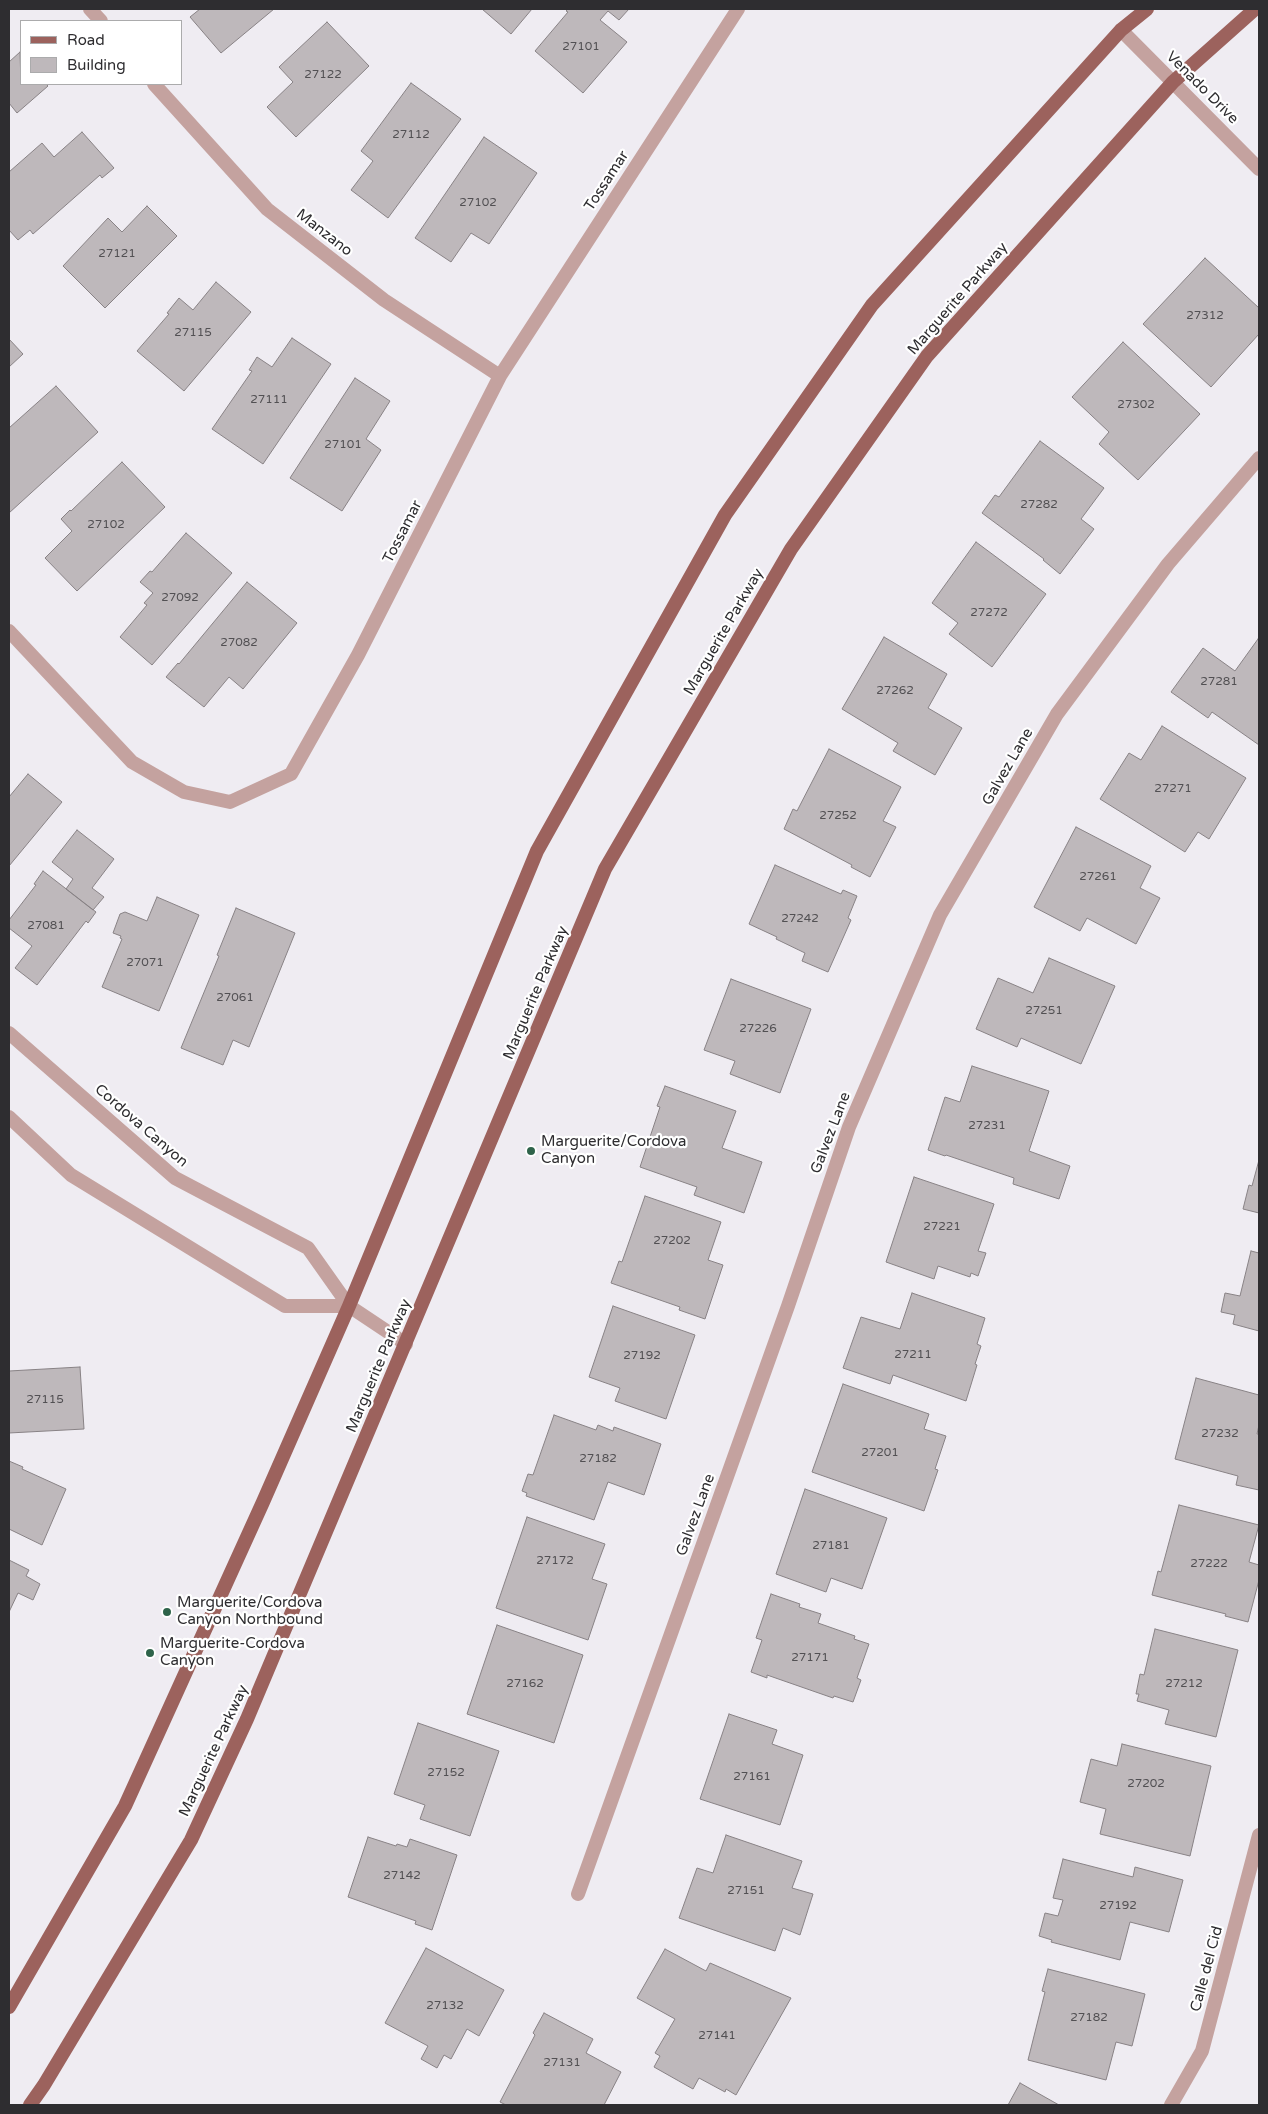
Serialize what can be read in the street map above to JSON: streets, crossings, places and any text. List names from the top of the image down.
{
  "streets": {
    "main road": ["Marguerite Parkway"],
    "street": [
      "Venado Drive",
      "Tossamar",
      "Manzano",
      "Galvez Lane",
      "Cordova Canyon",
      "Calle del Cid"
    ]
  },
  "crossings": [
    ["Venado Drive", "Marguerite Parkway"],
    ["Tossamar", "Manzano"],
    ["Marguerite Parkway", "Cordova Canyon"]
  ],
  "places": ["Marguerite/Cordova Canyon", "Marguerite/Cordova Canyon Northbound", "Marguerite-Cordova Canyon"],
  "house_numbers": [
    "27101",
    "27122",
    "27112",
    "27102",
    "27121",
    "27312",
    "27115",
    "27111",
    "27302",
    "27101",
    "27282",
    "27102",
    "27092",
    "27272",
    "27082",
    "27281",
    "27262",
    "27271",
    "27252",
    "27261",
    "27242",
    "27081",
    "27071",
    "27061",
    "27251",
    "27226",
    "27231",
    "27221",
    "27202",
    "27211",
    "27192",
    "27115",
    "27232",
    "27201",
    "27182",
    "27181",
    "27172",
    "27222",
    "27171",
    "27162",
    "27212",
    "27152",
    "27161",
    "27202",
    "27142",
    "27151",
    "27192",
    "27132",
    "27182",
    "27141",
    "27131"
  ],
  "legend": ["Road", "Building"]
}
